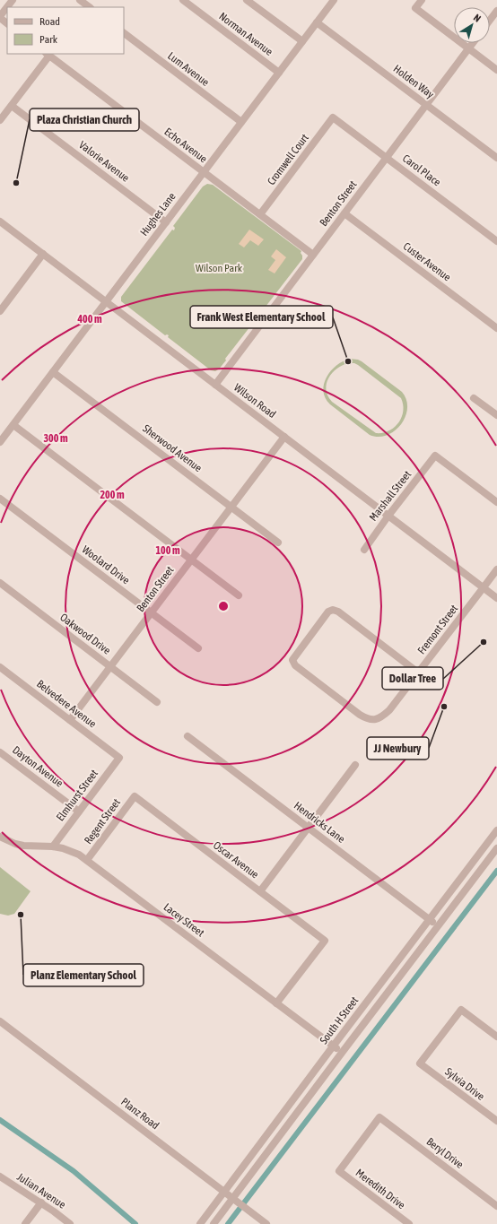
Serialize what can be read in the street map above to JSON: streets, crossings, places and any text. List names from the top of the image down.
{
  "streets": {
    "street": [
      "Norman Avenue",
      "Lum Avenue",
      "Holden Way",
      "Echo Avenue",
      "Cromwell Court",
      "Valorie Avenue",
      "Carol Place",
      "Benton Street",
      "Hughes Lane",
      "Custer Avenue",
      "Wilson Road",
      "Sherwood Avenue",
      "Marshall Street",
      "Woolard Drive",
      "Fremont Street",
      "Oakwood Drive",
      "Belvedere Avenue",
      "Dayton Avenue",
      "Elmhurst Street",
      "Regent Street",
      "Hendricks Lane",
      "Oscar Avenue",
      "Lacey Street",
      "South H Street",
      "Sylvia Drive",
      "Planz Road",
      "Beryl Drive",
      "Meredith Drive",
      "Julian Avenue"
    ]
  },
  "crossings": [
    ["Norman Avenue", "Hughes Lane"],
    ["Lum Avenue", "Hughes Lane"],
    ["Holden Way", "Benton Street"],
    ["Holden Way", "Hughes Lane"],
    ["Echo Avenue", "Cromwell Court"],
    ["Echo Avenue", "Benton Street"],
    ["Echo Avenue", "Hughes Lane"],
    ["Cromwell Court", "Carol Place"],
    ["Valorie Avenue", "Hughes Lane"],
    ["Carol Place", "Benton Street"],
    ["Benton Street", "Custer Avenue"],
    ["Benton Street", "Wilson Road"],
    ["Benton Street", "Sherwood Avenue"],
    ["Benton Street", "Woolard Drive"],
    ["Benton Street", "Oakwood Drive"],
    ["Benton Street", "Belvedere Avenue"],
    ["Hughes Lane", "Wilson Road"],
    ["Hughes Lane", "Sherwood Avenue"],
    ["Wilson Road", "Marshall Street"],
    ["Wilson Road", "Fremont Street"],
    ["Belvedere Avenue", "Elmhurst Street"],
    ["Dayton Avenue", "Elmhurst Street"],
    ["Elmhurst Street", "Lacey Street"],
    ["Regent Street", "Oscar Avenue"],
    ["Regent Street", "Lacey Street"],
    ["Hendricks Lane", "South H Street"],
    ["Oscar Avenue", "Lacey Street"],
    ["Lacey Street", "South H Street"],
    ["South H Street", "Planz Road"],
    ["Beryl Drive", "Meredith Drive"]
  ],
  "parks": ["Wilson Park"],
  "places": [
    "Plaza Christian Church",
    "Frank West Elementary School",
    "Dollar Tree",
    "JJ Newbury",
    "Planz Elementary School"
  ],
  "legend": ["Road", "Park"],
  "north": "top right",
  "rings": [
    "400 m",
    "300 m",
    "200 m",
    "100 m"
  ]
}
